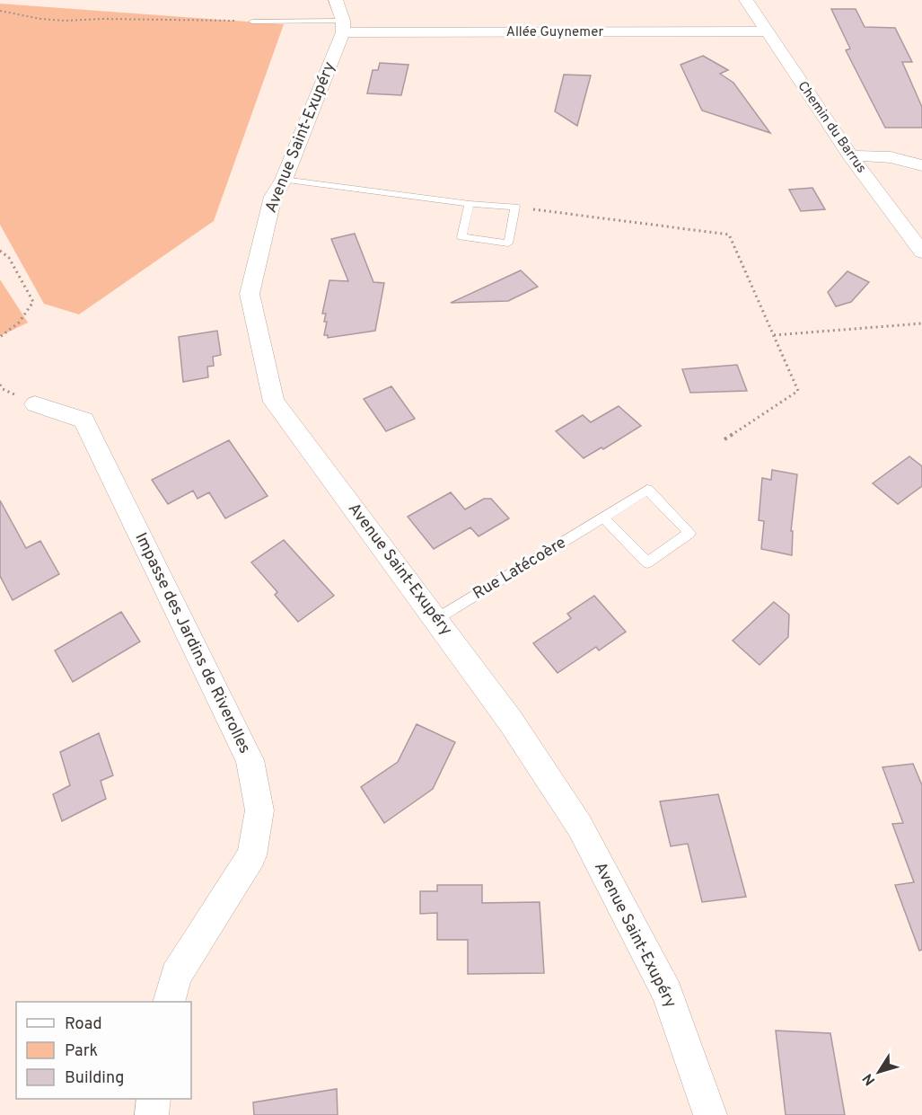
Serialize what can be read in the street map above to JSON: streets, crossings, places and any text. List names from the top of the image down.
{
  "streets": {
    "street": [
      "Allée Guynemer",
      "Chemin du Barrus",
      "Avenue Saint-Exupéry",
      "Impasse des Jardins de Riverolles"
    ],
    "lane": ["Rue Latécoère"]
  },
  "crossings": [
    ["Allée Guynemer", "Chemin du Barrus"],
    ["Allée Guynemer", "Avenue Saint-Exupéry"],
    ["Avenue Saint-Exupéry", "Rue Latécoère"]
  ],
  "legend": ["Road", "Park", "Building"],
  "north": "bottom left"
}
